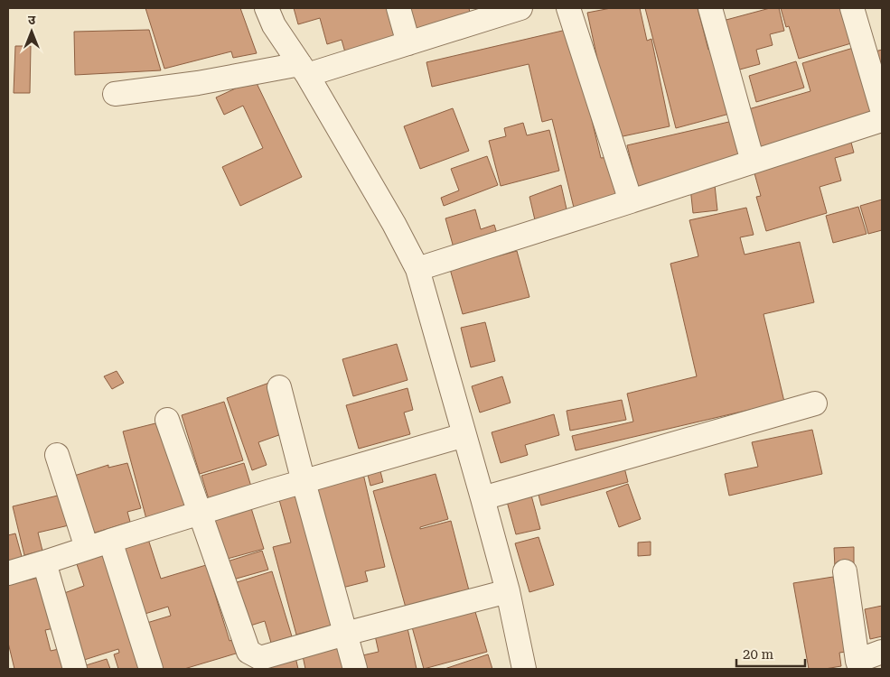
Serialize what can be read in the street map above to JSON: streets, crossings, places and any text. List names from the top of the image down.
{
  "scale_bar": "20 m",
  "north": "top"
}
